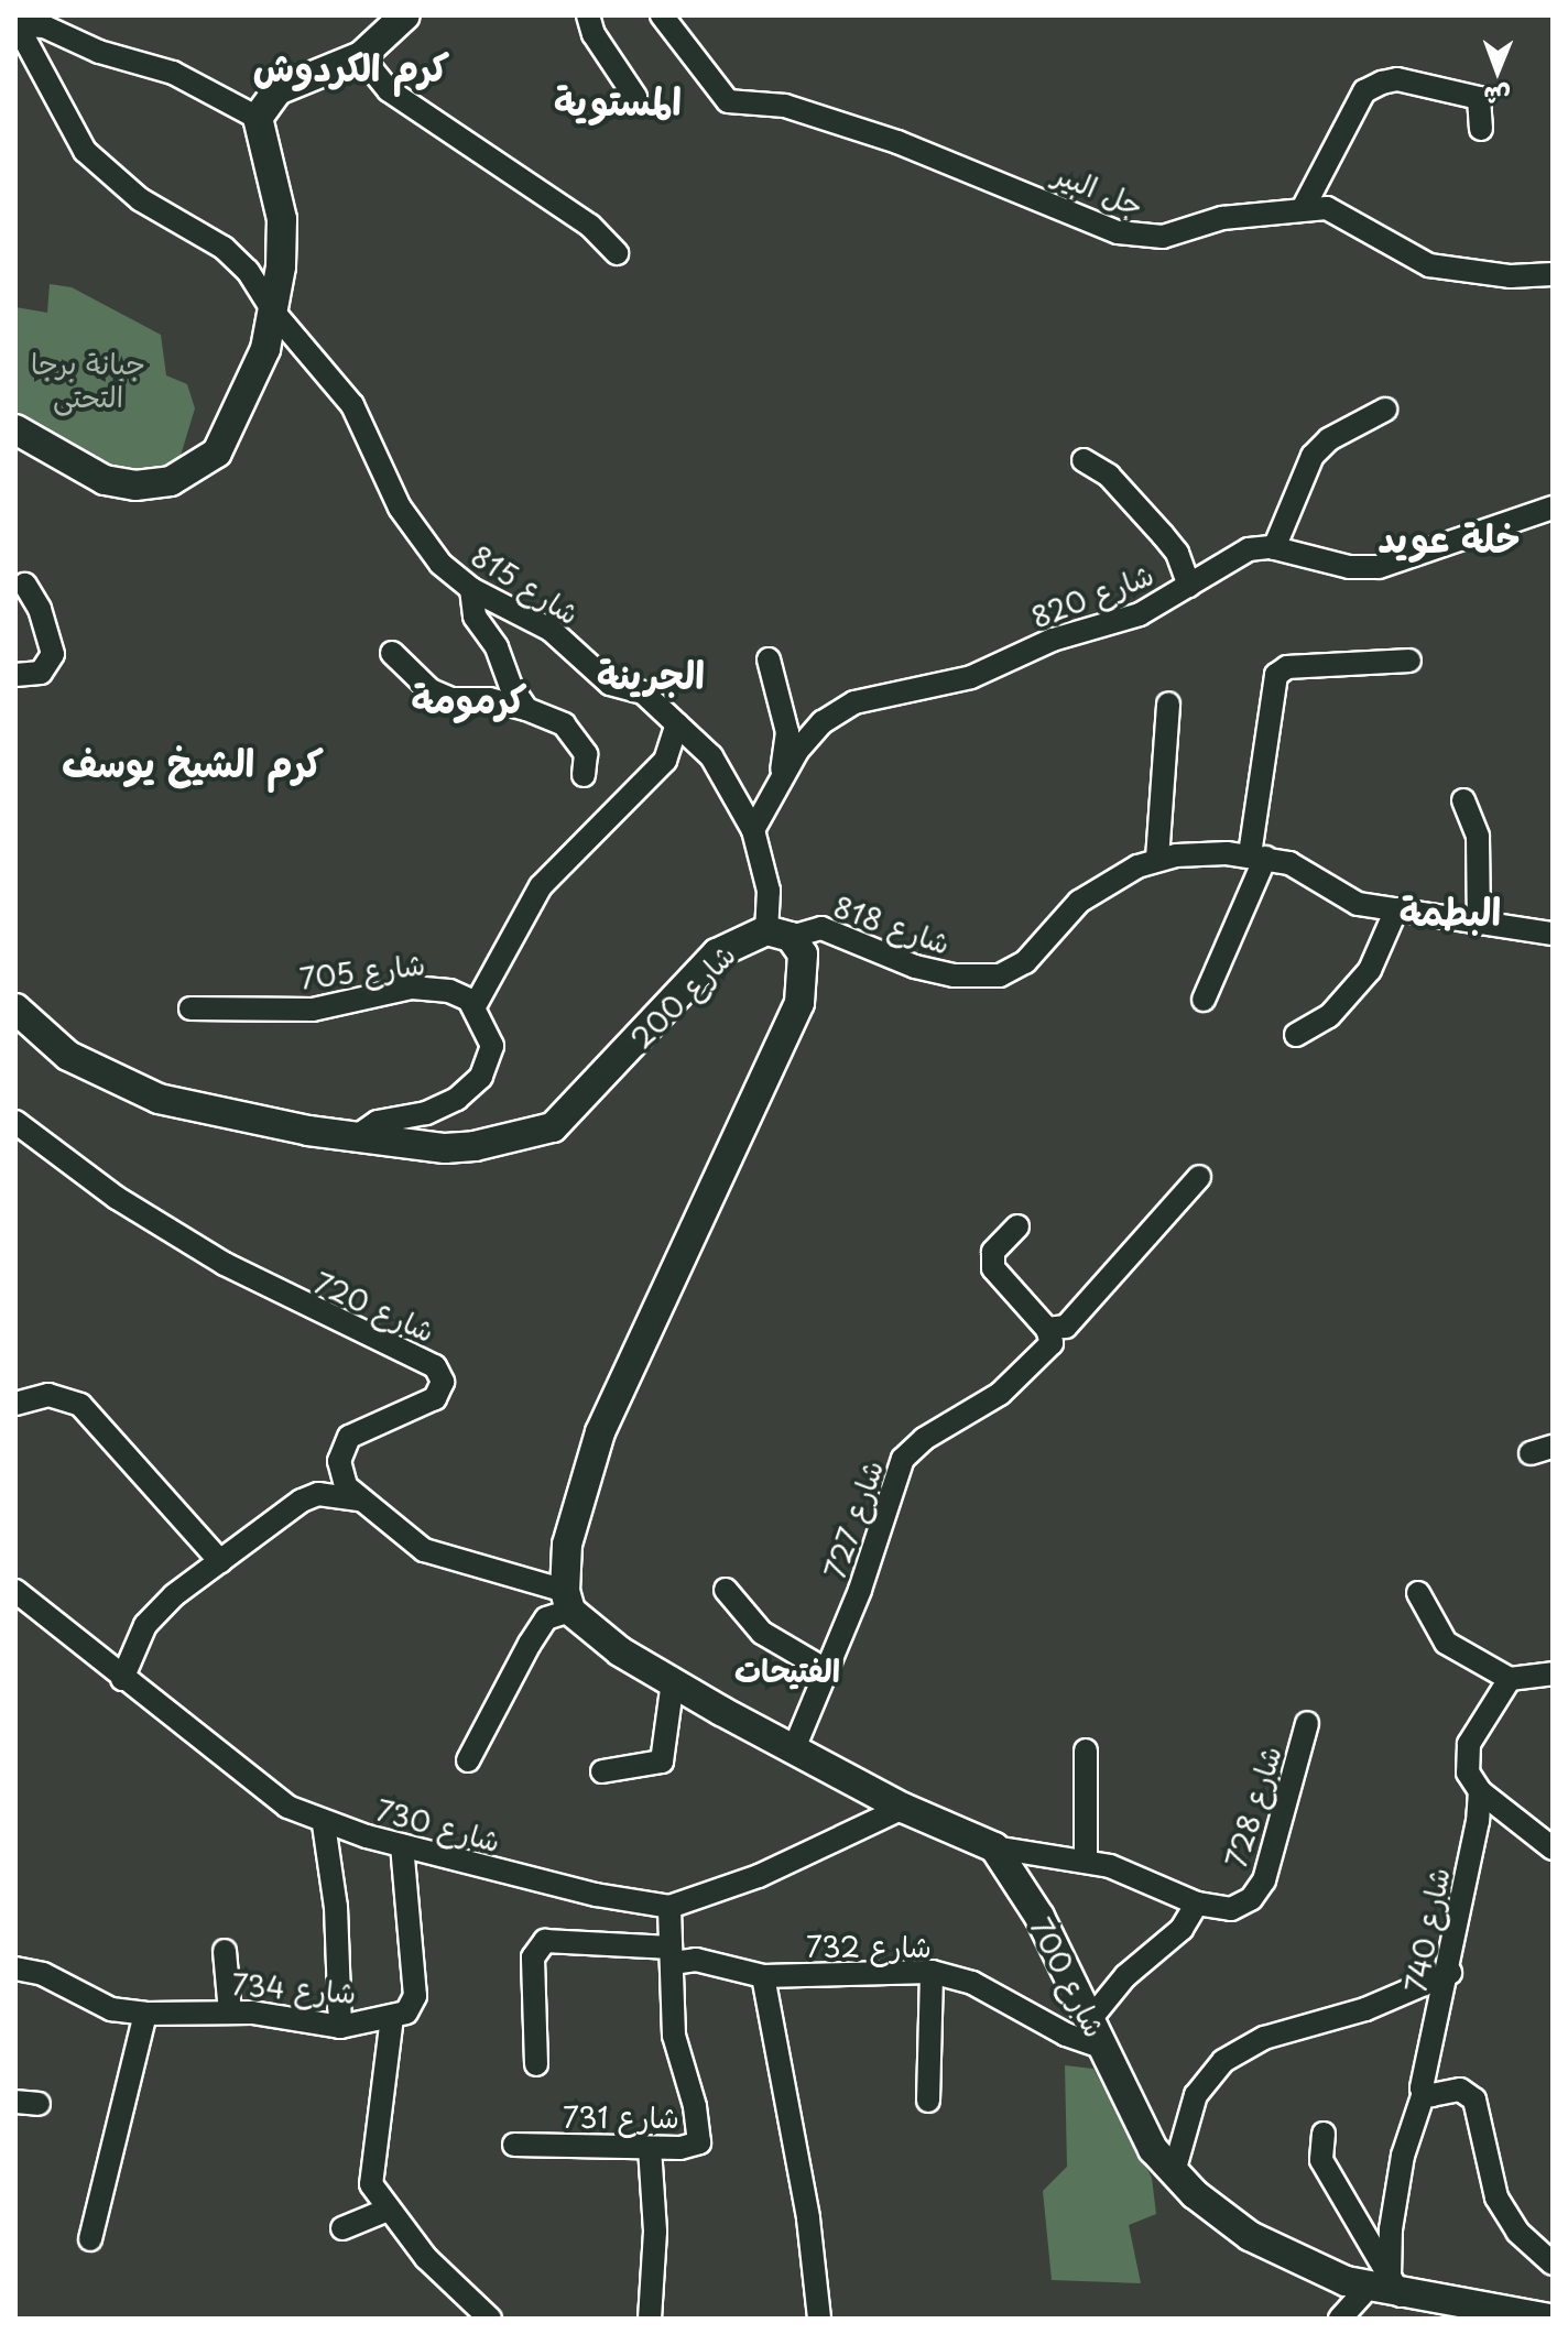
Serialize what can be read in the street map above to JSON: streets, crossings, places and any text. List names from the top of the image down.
{
  "streets": {
    "main road": ["شارع 200", "شارع 700"],
    "street": [
      "جل البير",
      "شارع 815",
      "شارع 820",
      "شارع 818",
      "شارع 705",
      "شارع 720",
      "شارع 727",
      "شارع 728",
      "شارع 730",
      "شارع 740",
      "شارع 732",
      "شارع 734",
      "شارع 731"
    ]
  },
  "crossings": [
    ["شارع 815", "شارع 820"],
    ["شارع 815", "شارع 818"],
    ["شارع 815", "شارع 200"],
    ["شارع 818", "شارع 200"],
    ["شارع 728", "شارع 700"],
    ["شارع 730", "شارع 734"],
    ["شارع 730", "شارع 731"],
    ["شارع 740", "شارع 700"],
    ["شارع 732", "شارع 700"],
    ["شارع 732", "شارع 731"]
  ],
  "districts": [
    "كرم الكردوش",
    "المستوية",
    "خلة عويد",
    "الجرينة",
    "كرمومة",
    "كرم الشيخ يوسف",
    "البطمة",
    "الفتيحات"
  ],
  "parks": ["جبانة برجا التحتى"],
  "north": "bottom"
}
